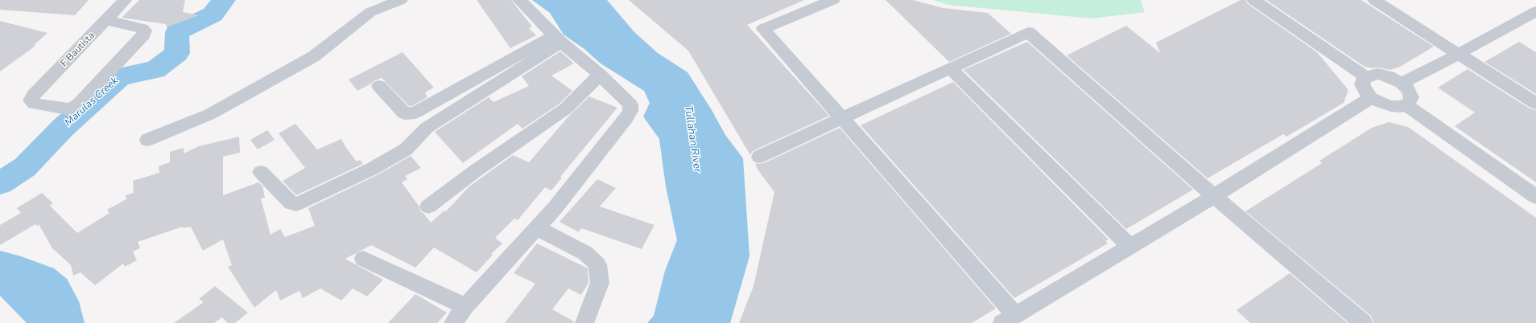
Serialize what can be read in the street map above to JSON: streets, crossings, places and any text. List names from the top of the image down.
{
  "streets": {
    "street": ["F Bautista"]
  },
  "water": ["Marulas Creek", "Tullahan River"]
}
